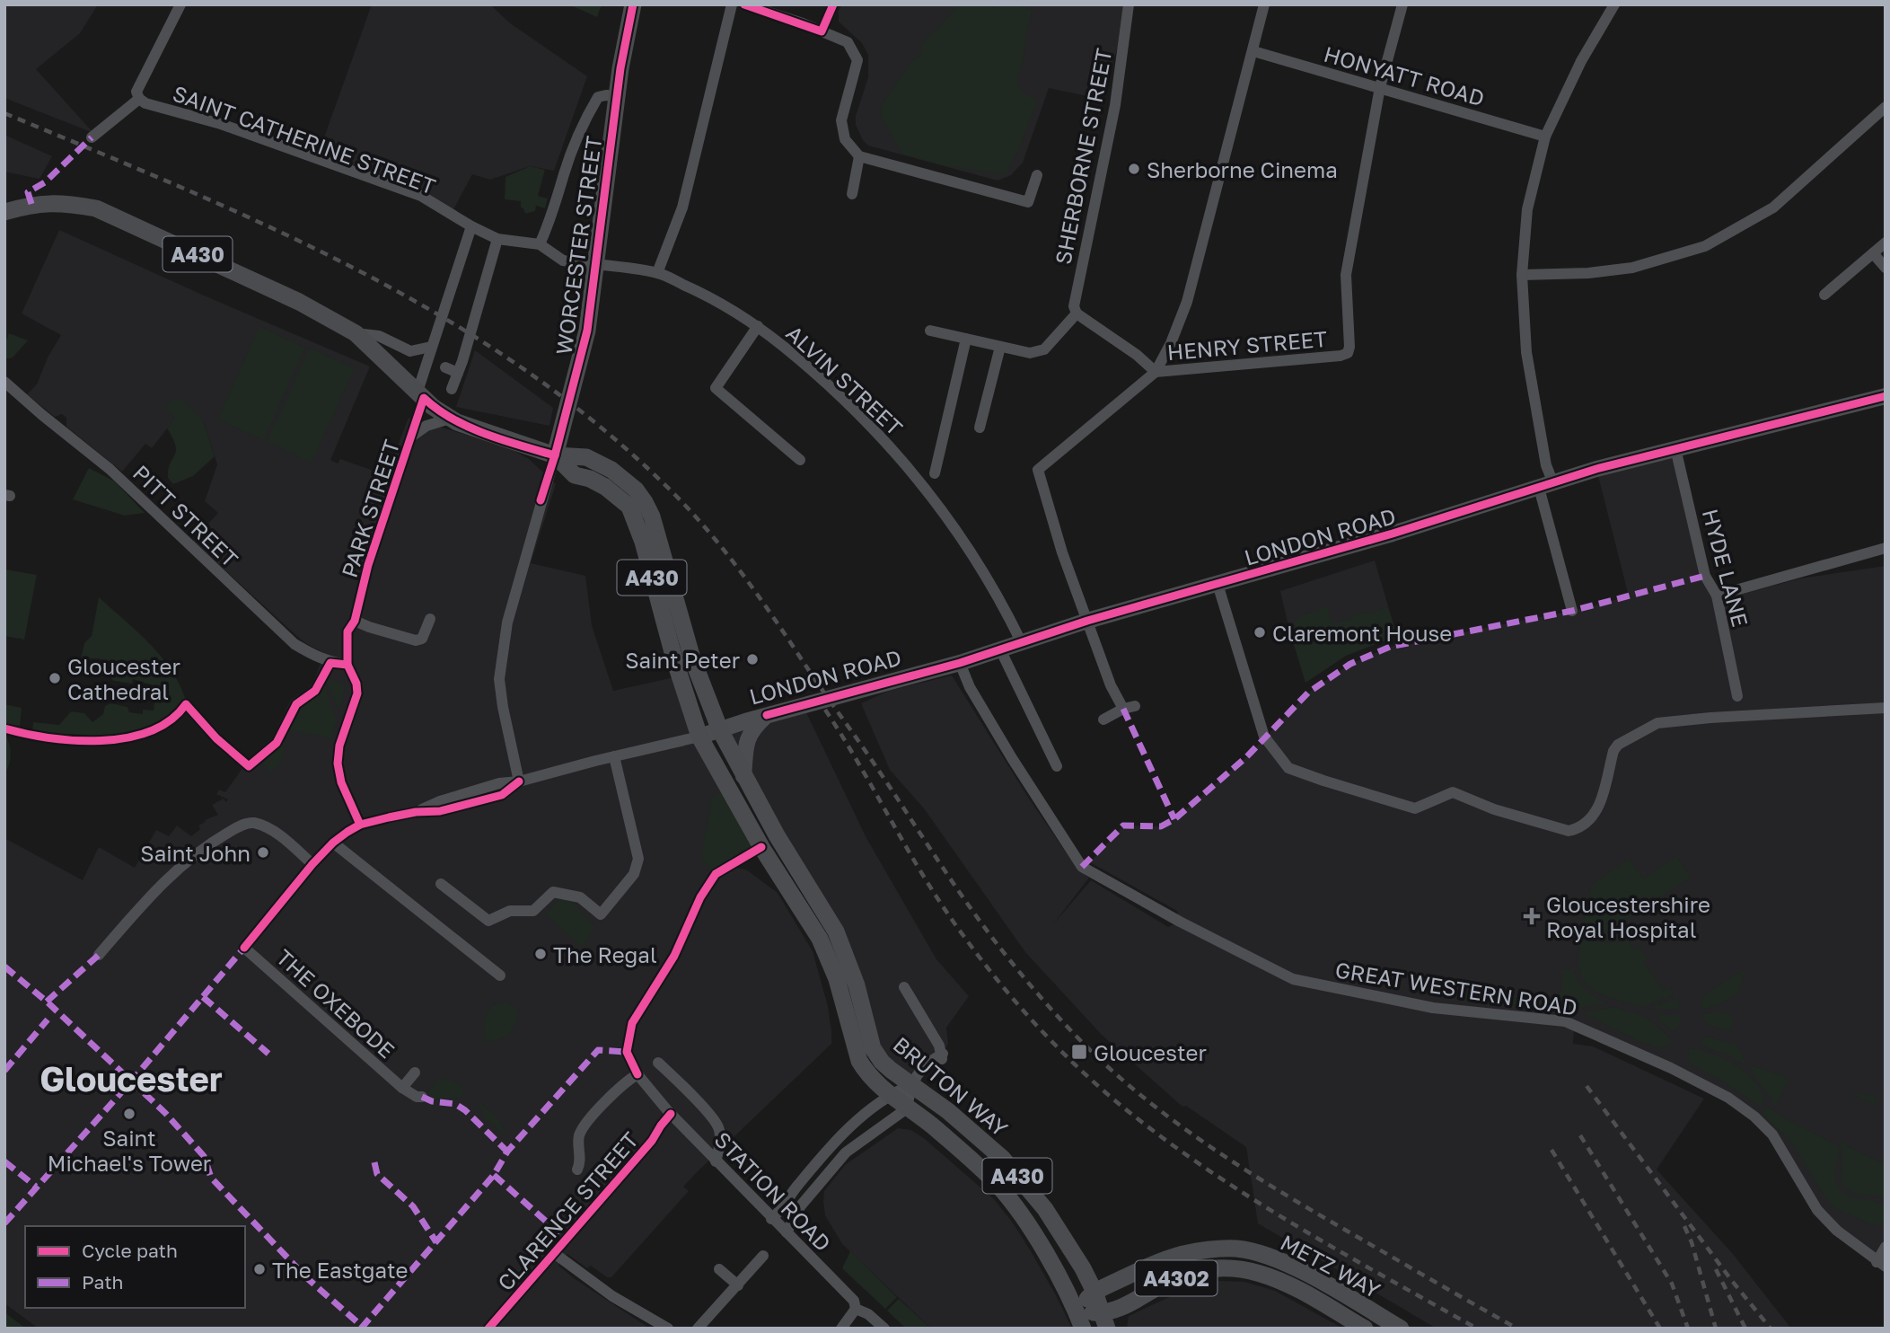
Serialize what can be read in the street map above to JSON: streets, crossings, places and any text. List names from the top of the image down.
{
  "streets": {
    "main road": [
      "WORCESTER STREET",
      "A430",
      "LONDON ROAD",
      "BRUTON WAY",
      "METZ WAY",
      "A4302"
    ],
    "street": [
      "HONYATT ROAD",
      "SAINT CATHERINE STREET",
      "SHERBORNE STREET",
      "HENRY STREET",
      "ALVIN STREET",
      "PARK STREET",
      "PITT STREET",
      "HYDE LANE",
      "GREAT WESTERN ROAD",
      "THE OXEBODE",
      "STATION ROAD",
      "CLARENCE STREET"
    ]
  },
  "crossings": [
    ["HONYATT ROAD", "HENRY STREET"],
    ["SAINT CATHERINE STREET", "WORCESTER STREET"],
    ["SAINT CATHERINE STREET", "ALVIN STREET"],
    ["SAINT CATHERINE STREET", "PARK STREET"],
    ["WORCESTER STREET", "A430"],
    ["WORCESTER STREET", "ALVIN STREET"],
    ["A430", "PARK STREET"],
    ["A430", "LONDON ROAD"],
    ["A430", "BRUTON WAY"],
    ["ALVIN STREET", "LONDON ROAD"],
    ["PARK STREET", "PITT STREET"],
    ["LONDON ROAD", "HYDE LANE"],
    ["LONDON ROAD", "GREAT WESTERN ROAD"],
    ["LONDON ROAD", "BRUTON WAY"],
    ["BRUTON WAY", "STATION ROAD"],
    ["BRUTON WAY", "METZ WAY"],
    ["STATION ROAD", "CLARENCE STREET"]
  ],
  "districts": ["Gloucester"],
  "places": {
    "other": [
      "Sherborne Cinema",
      "Claremont House",
      "Saint Peter",
      "Gloucester Cathedral",
      "Saint John",
      "The Regal",
      "Saint Michael's Tower",
      "The Eastgate"
    ],
    "health": ["Gloucestershire Royal Hospital"],
    "transit": ["Gloucester"]
  },
  "legend": ["Cycle path", "Path"]
}
